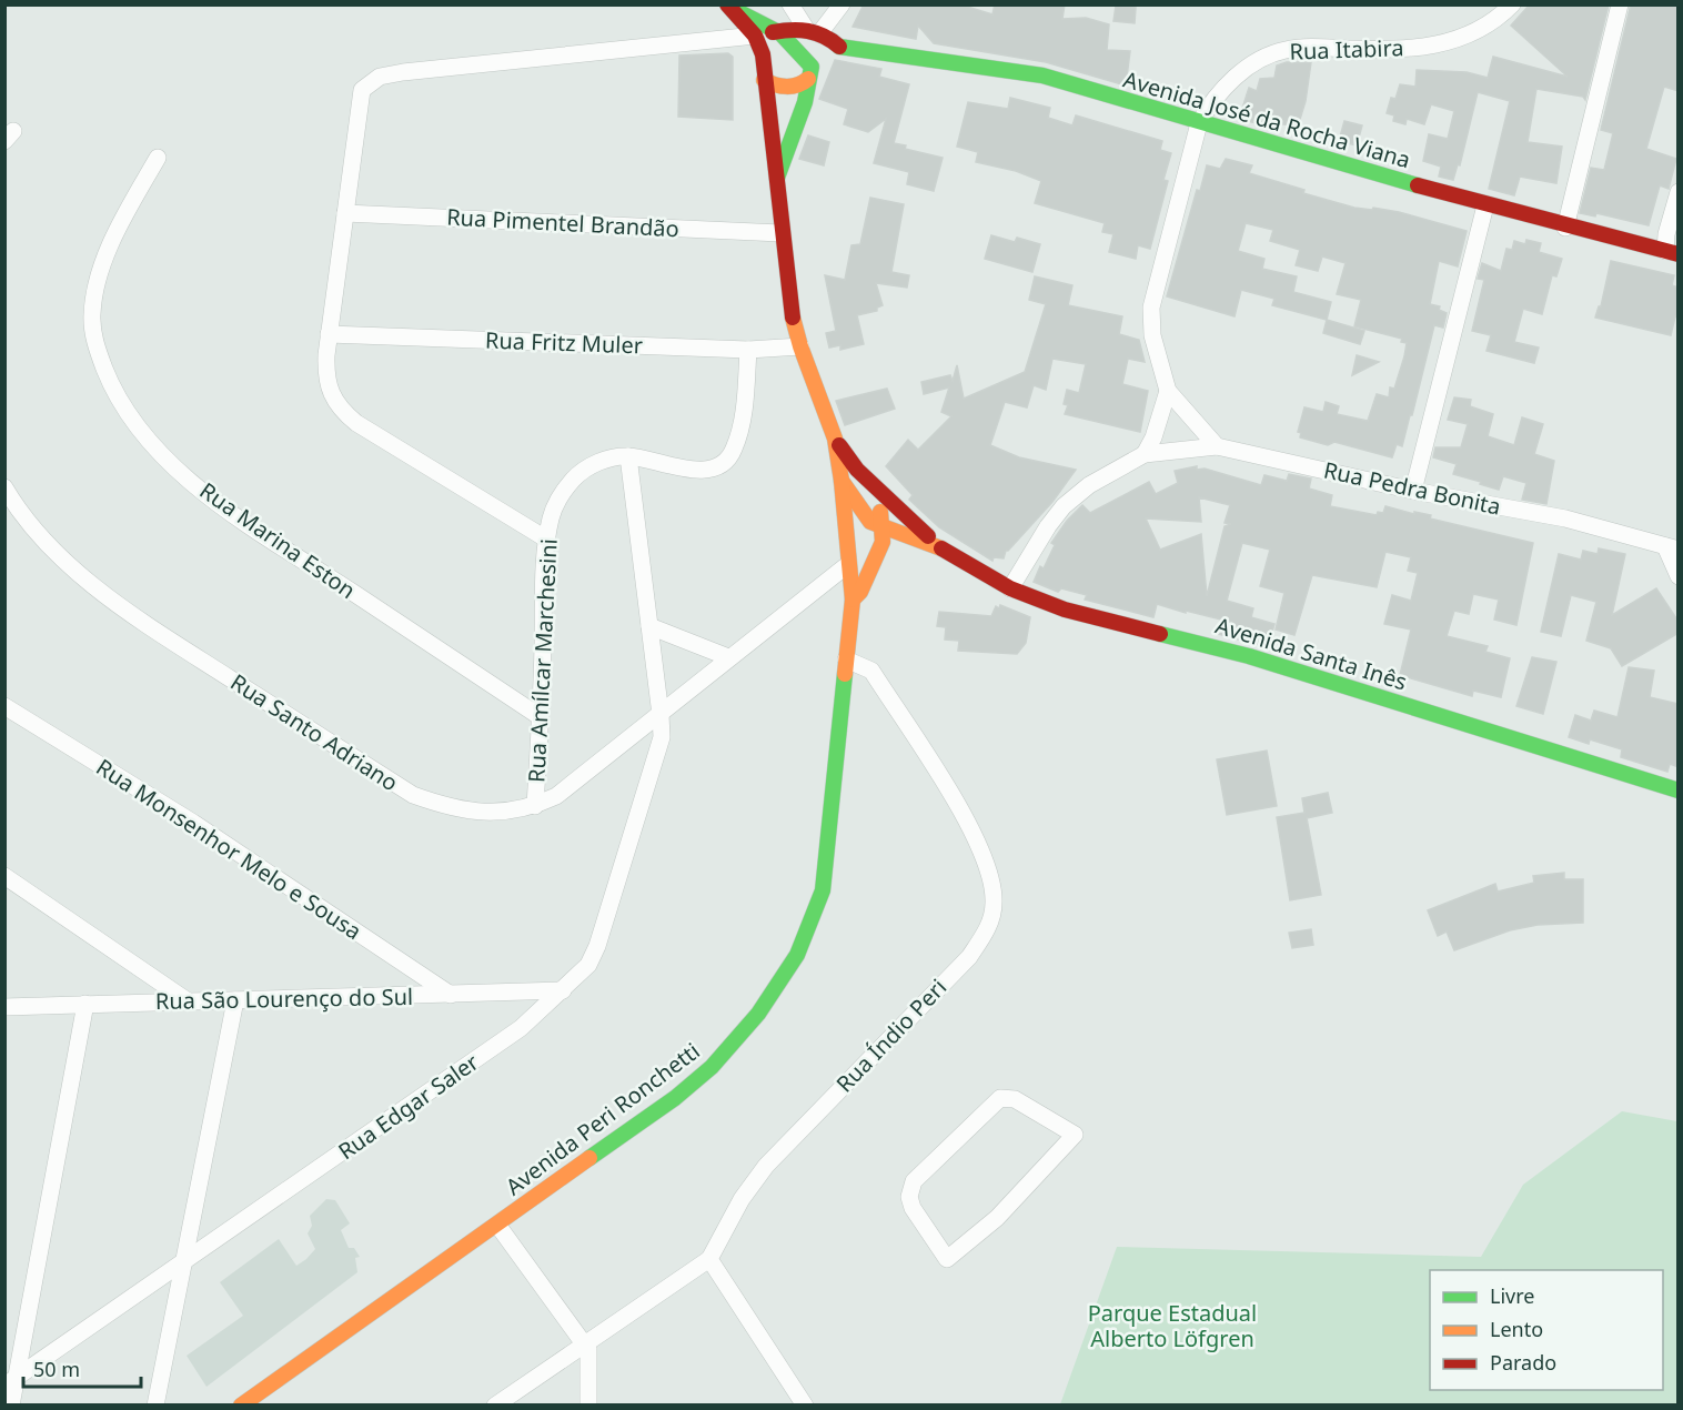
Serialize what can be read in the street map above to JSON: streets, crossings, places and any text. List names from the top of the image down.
{
  "streets": {
    "main road": ["Avenida José da Rocha Viana", "Avenida Santa Inês", "Avenida Peri Ronchetti"],
    "street": [
      "Rua Itabira",
      "Rua Pimentel Brandão",
      "Rua Fritz Muler",
      "Rua Pedra Bonita",
      "Rua Marina Eston",
      "Rua Amílcar Marchesini",
      "Rua Santo Adriano",
      "Rua Monsenhor Melo e Sousa",
      "Rua São Lourenço do Sul",
      "Rua Índio Peri",
      "Rua Edgar Saler"
    ]
  },
  "crossings": [
    ["Rua Itabira", "Avenida José da Rocha Viana"],
    ["Rua Pimentel Brandão", "Avenida Santa Inês"],
    ["Rua Fritz Muler", "Avenida Santa Inês"],
    ["Rua Fritz Muler", "Rua Amílcar Marchesini"],
    ["Rua Marina Eston", "Rua Amílcar Marchesini"],
    ["Rua Amílcar Marchesini", "Rua Santo Adriano"],
    ["Rua Amílcar Marchesini", "Rua Edgar Saler"],
    ["Rua Santo Adriano", "Rua Edgar Saler"],
    ["Rua Monsenhor Melo e Sousa", "Rua São Lourenço do Sul"],
    ["Rua São Lourenço do Sul", "Rua Edgar Saler"],
    ["Rua Índio Peri", "Avenida Peri Ronchetti"]
  ],
  "parks": ["Parque Estadual Alberto Löfgren"],
  "legend": ["Livre", "Lento", "Parado"],
  "scale_bar": "50 m"
}
